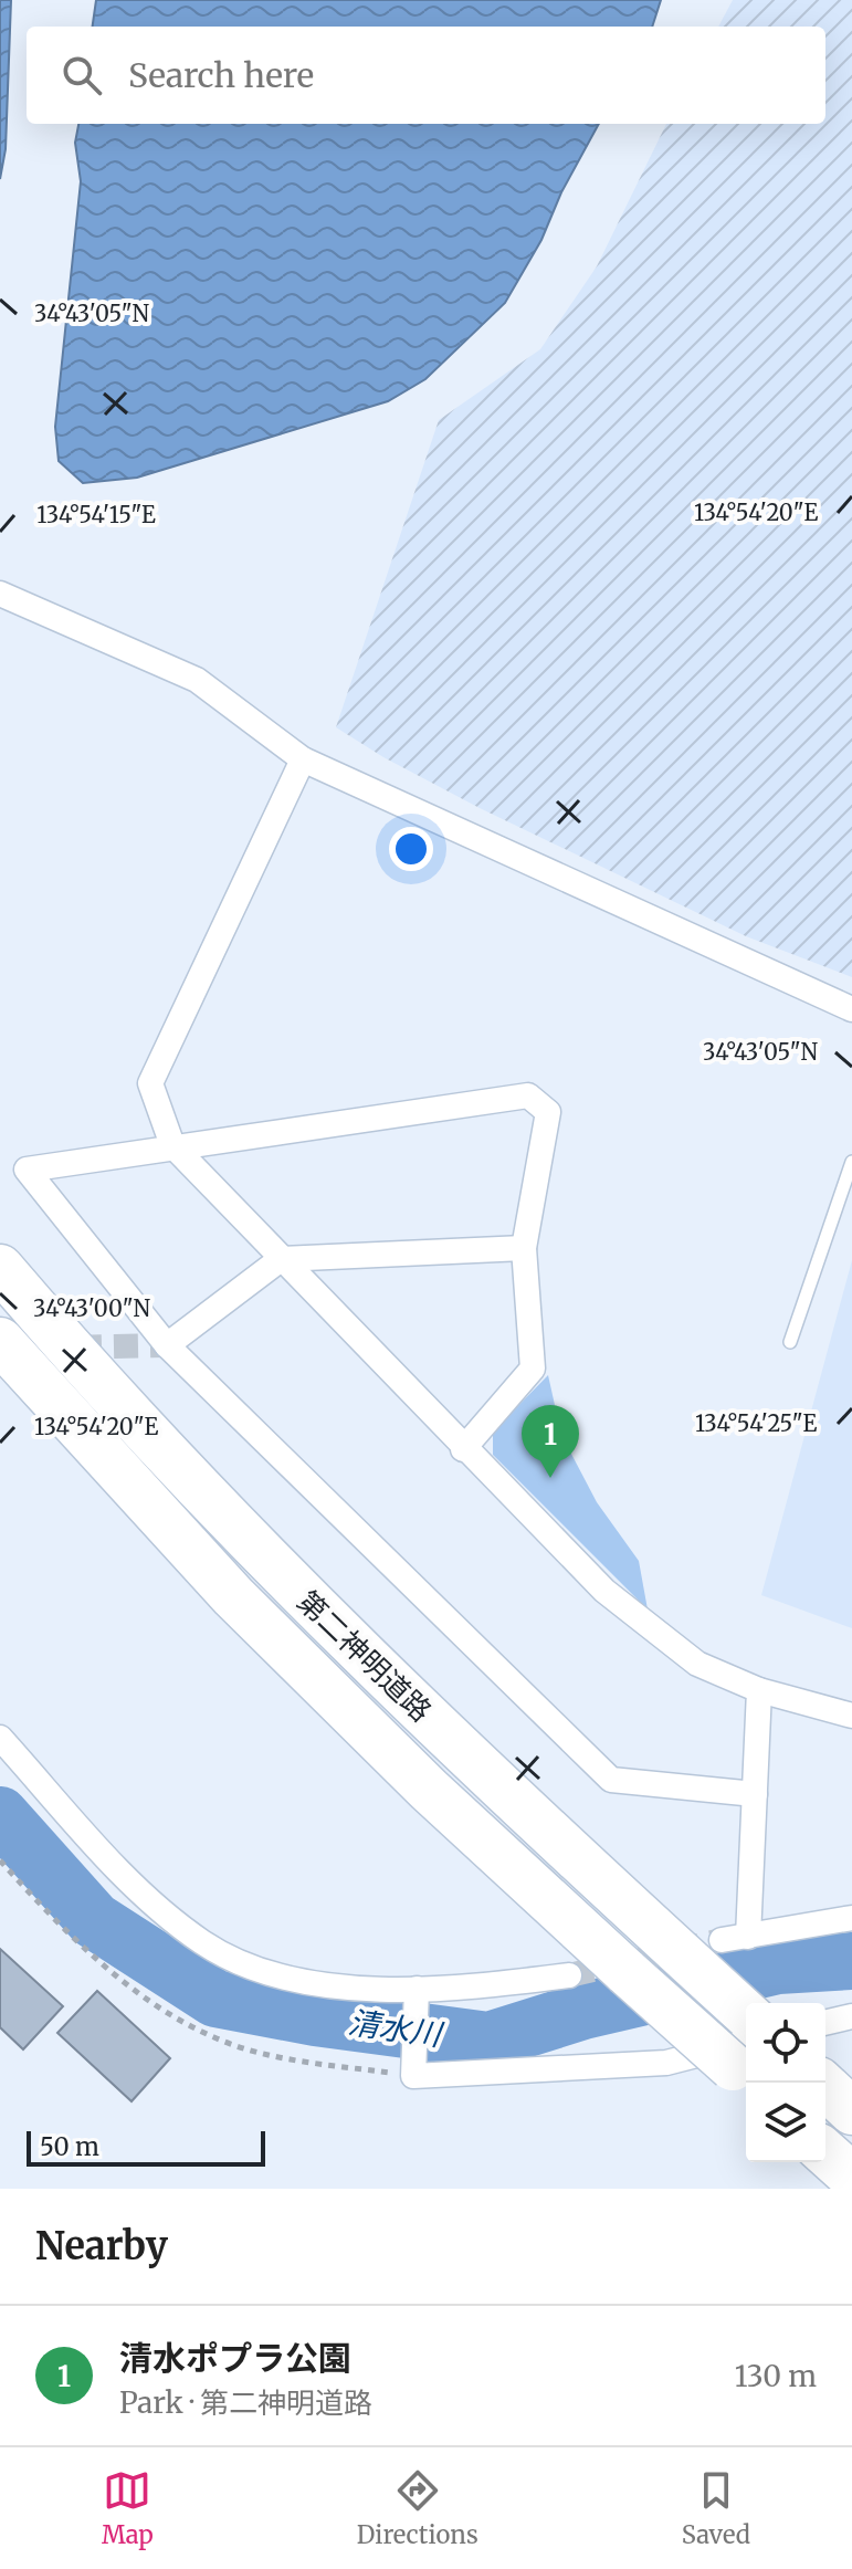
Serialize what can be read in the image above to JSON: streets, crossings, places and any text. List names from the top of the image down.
{
  "streets": {
    "highway": ["第二神明道路"]
  },
  "water": ["清水川"],
  "scale_bar": "50 m",
  "page": {
    "search": "Search here",
    "pins": "1",
    "scale": "50 m",
    "heading": "Nearby",
    "list": [
      {
        "mark": "1",
        "name": "清水ポプラ公園",
        "note": "Park · 第二神明道路",
        "value": "130 m"
      }
    ],
    "nav": ["Map", "Directions", "Saved"]
  },
  "coordinates": [
    "34°43'05\"N",
    "134°54'20\"E",
    "134°54'15\"E",
    "34°43'00\"N",
    "134°54'25\"E"
  ]
}
